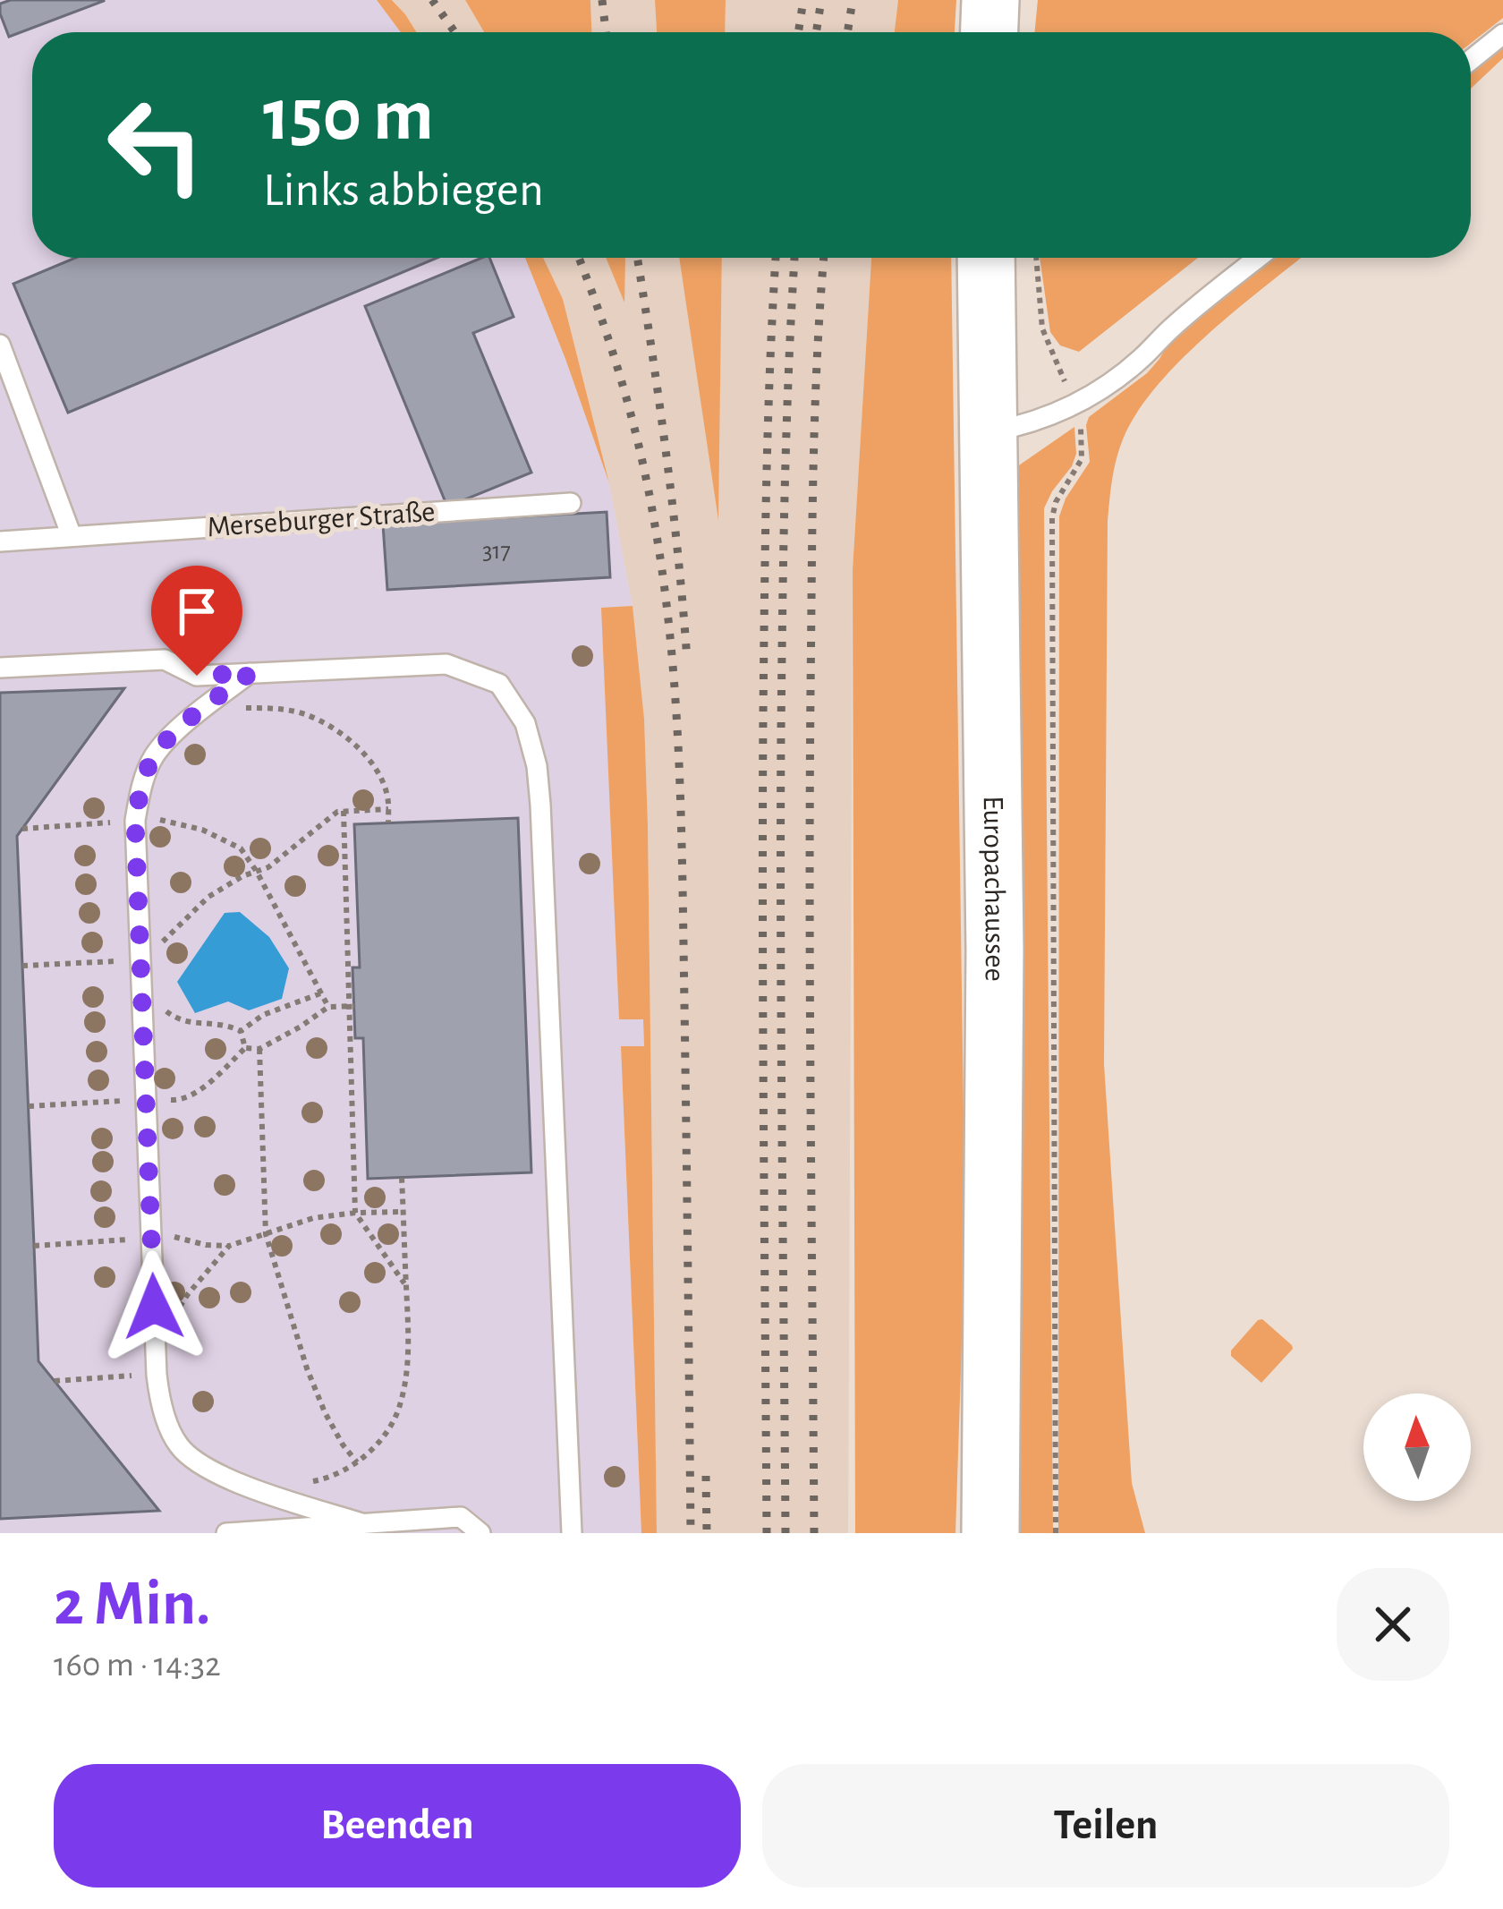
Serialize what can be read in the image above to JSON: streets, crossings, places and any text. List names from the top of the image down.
{
  "streets": {
    "main road": ["Europachaussee"],
    "lane": ["Merseburger Straße"]
  },
  "house_numbers": ["317"],
  "north": "top",
  "page": {
    "turn": ["150 m", "Links abbiegen"],
    "heading": ["2 Min.", "160 m · 14:32"],
    "buttons": ["Beenden", "Teilen"]
  }
}
